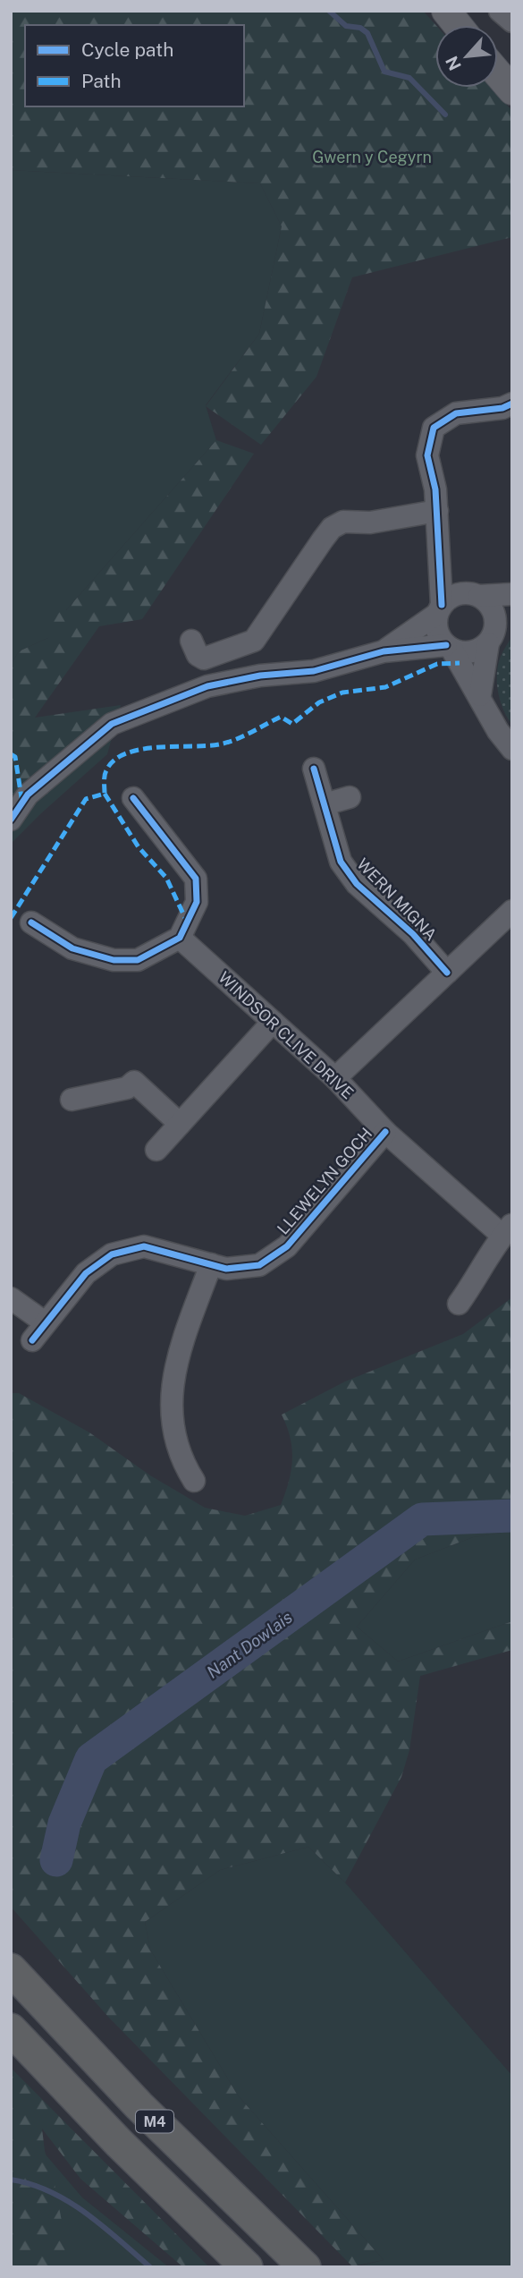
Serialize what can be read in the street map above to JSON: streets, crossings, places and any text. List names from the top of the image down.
{
  "streets": {
    "highway": ["M4"],
    "street": ["WERN MIGNA", "WINDSOR CLIVE DRIVE", "LLEWELYN GOCH"]
  },
  "crossings": [
    ["WINDSOR CLIVE DRIVE", "LLEWELYN GOCH"]
  ],
  "water": ["Nant Dowlais"],
  "parks": ["Gwern y Cegyrn"],
  "legend": ["Cycle path", "Path"],
  "north": "bottom left"
}
